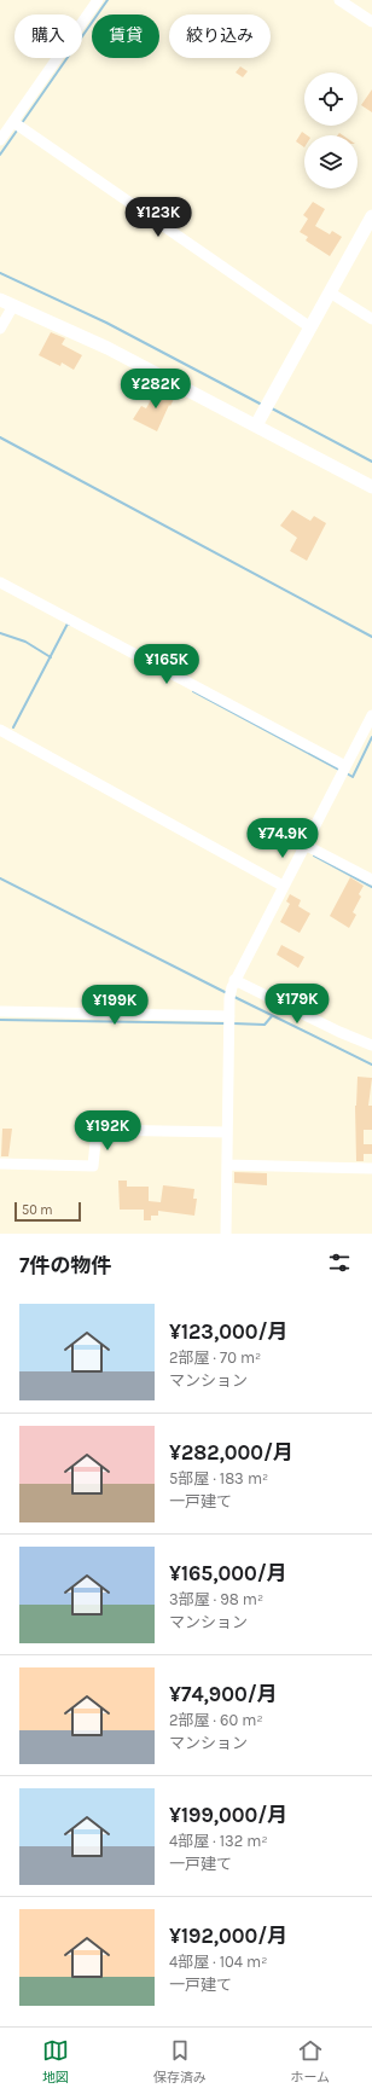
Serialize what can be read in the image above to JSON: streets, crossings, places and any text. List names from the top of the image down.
{
  "scale_bar": "50 m",
  "page": {
    "chip": ["購入", "賃貸", "絞り込み"],
    "price": [
      "¥123K",
      "¥282K",
      "¥165K",
      "¥74.9K",
      "¥179K",
      "¥199K",
      "¥192K"
    ],
    "scale": "50 m",
    "heading": "7件の物件",
    "list": [
      {
        "name": "¥123,000/月",
        "note": "2部屋 · 70 m² · マンション"
      },
      {
        "name": "¥282,000/月",
        "note": "5部屋 · 183 m² · 一戸建て"
      },
      {
        "name": "¥165,000/月",
        "note": "3部屋 · 98 m² · マンション"
      },
      {
        "name": "¥74,900/月",
        "note": "2部屋 · 60 m² · マンション"
      },
      {
        "name": "¥199,000/月",
        "note": "4部屋 · 132 m² · 一戸建て"
      },
      {
        "name": "¥192,000/月",
        "note": "4部屋 · 104 m² · 一戸建て"
      }
    ],
    "tabs": ["地図", "保存済み", "ホーム"]
  }
}
